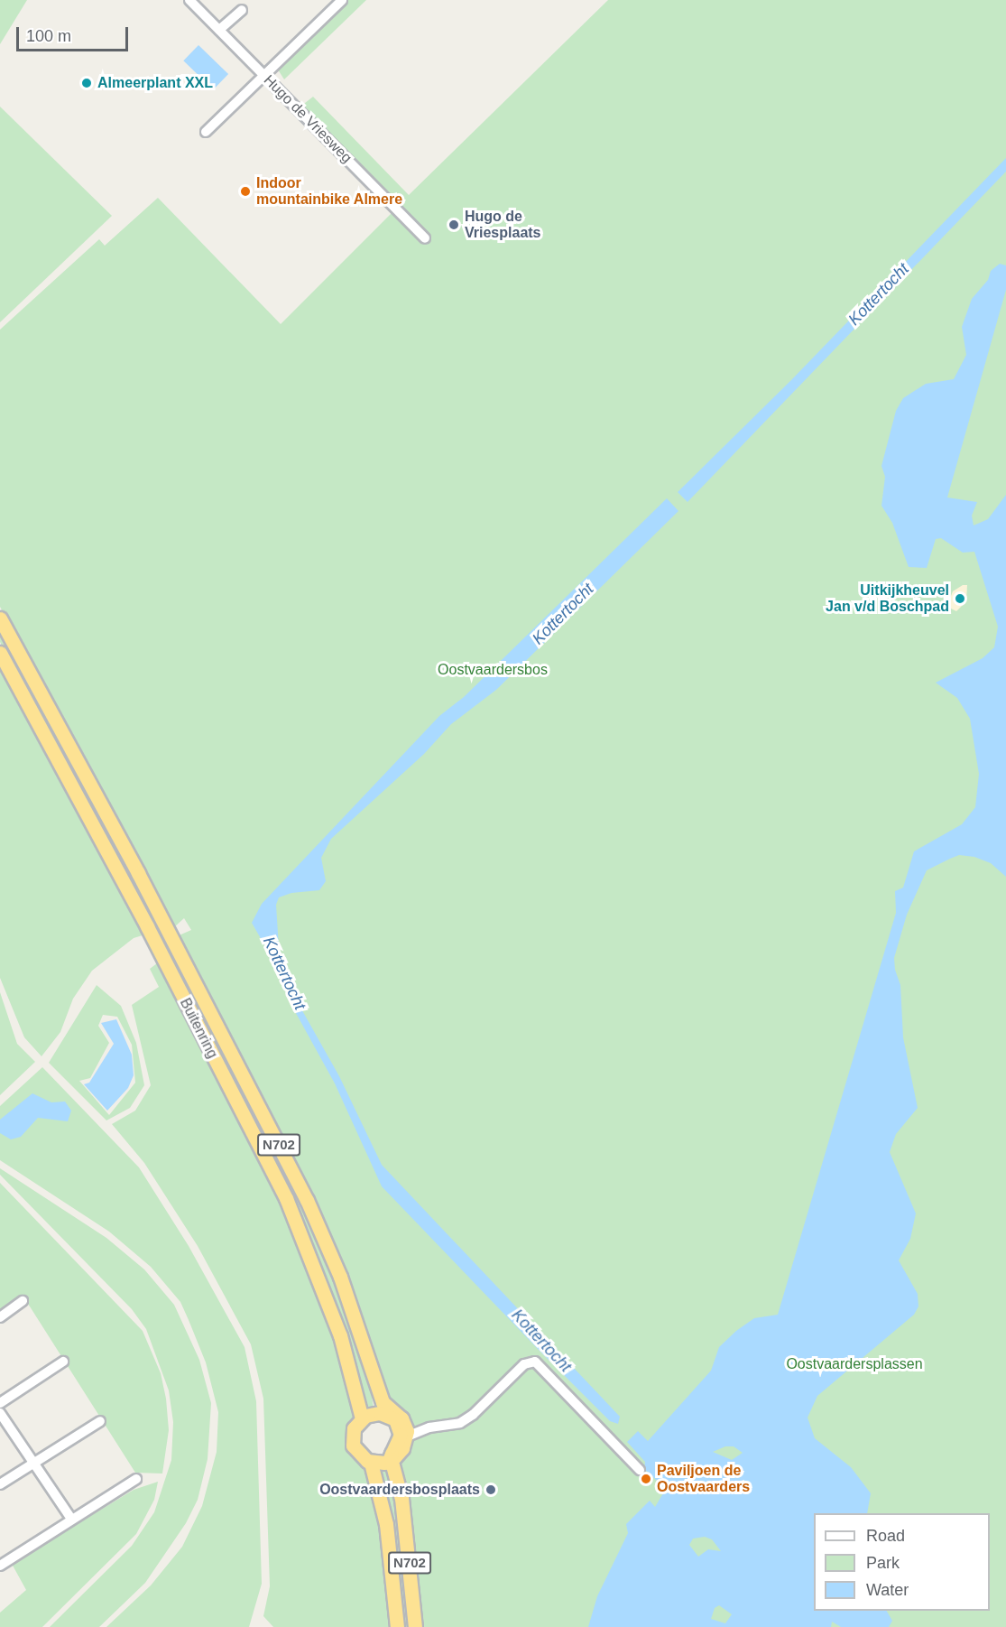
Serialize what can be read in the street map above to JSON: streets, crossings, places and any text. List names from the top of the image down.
{
  "streets": {
    "highway": ["Buitenring", "N702"],
    "street": ["Hugo de Vriesweg"]
  },
  "crossings": [
    ["Buitenring", "N702"]
  ],
  "water": ["Kottertocht"],
  "parks": ["Oostvaardersbos", "Oostvaardersplassen"],
  "places": [
    "Almeerplant XXL",
    "Indoor mountainbike Almere",
    "Hugo de Vriesplaats",
    "Uitkijkheuvel Jan v/d Boschpad",
    "Paviljoen de Oostvaarders",
    "Oostvaardersbosplaats"
  ],
  "legend": ["Road", "Park", "Water"],
  "scale_bar": "100 m"
}
